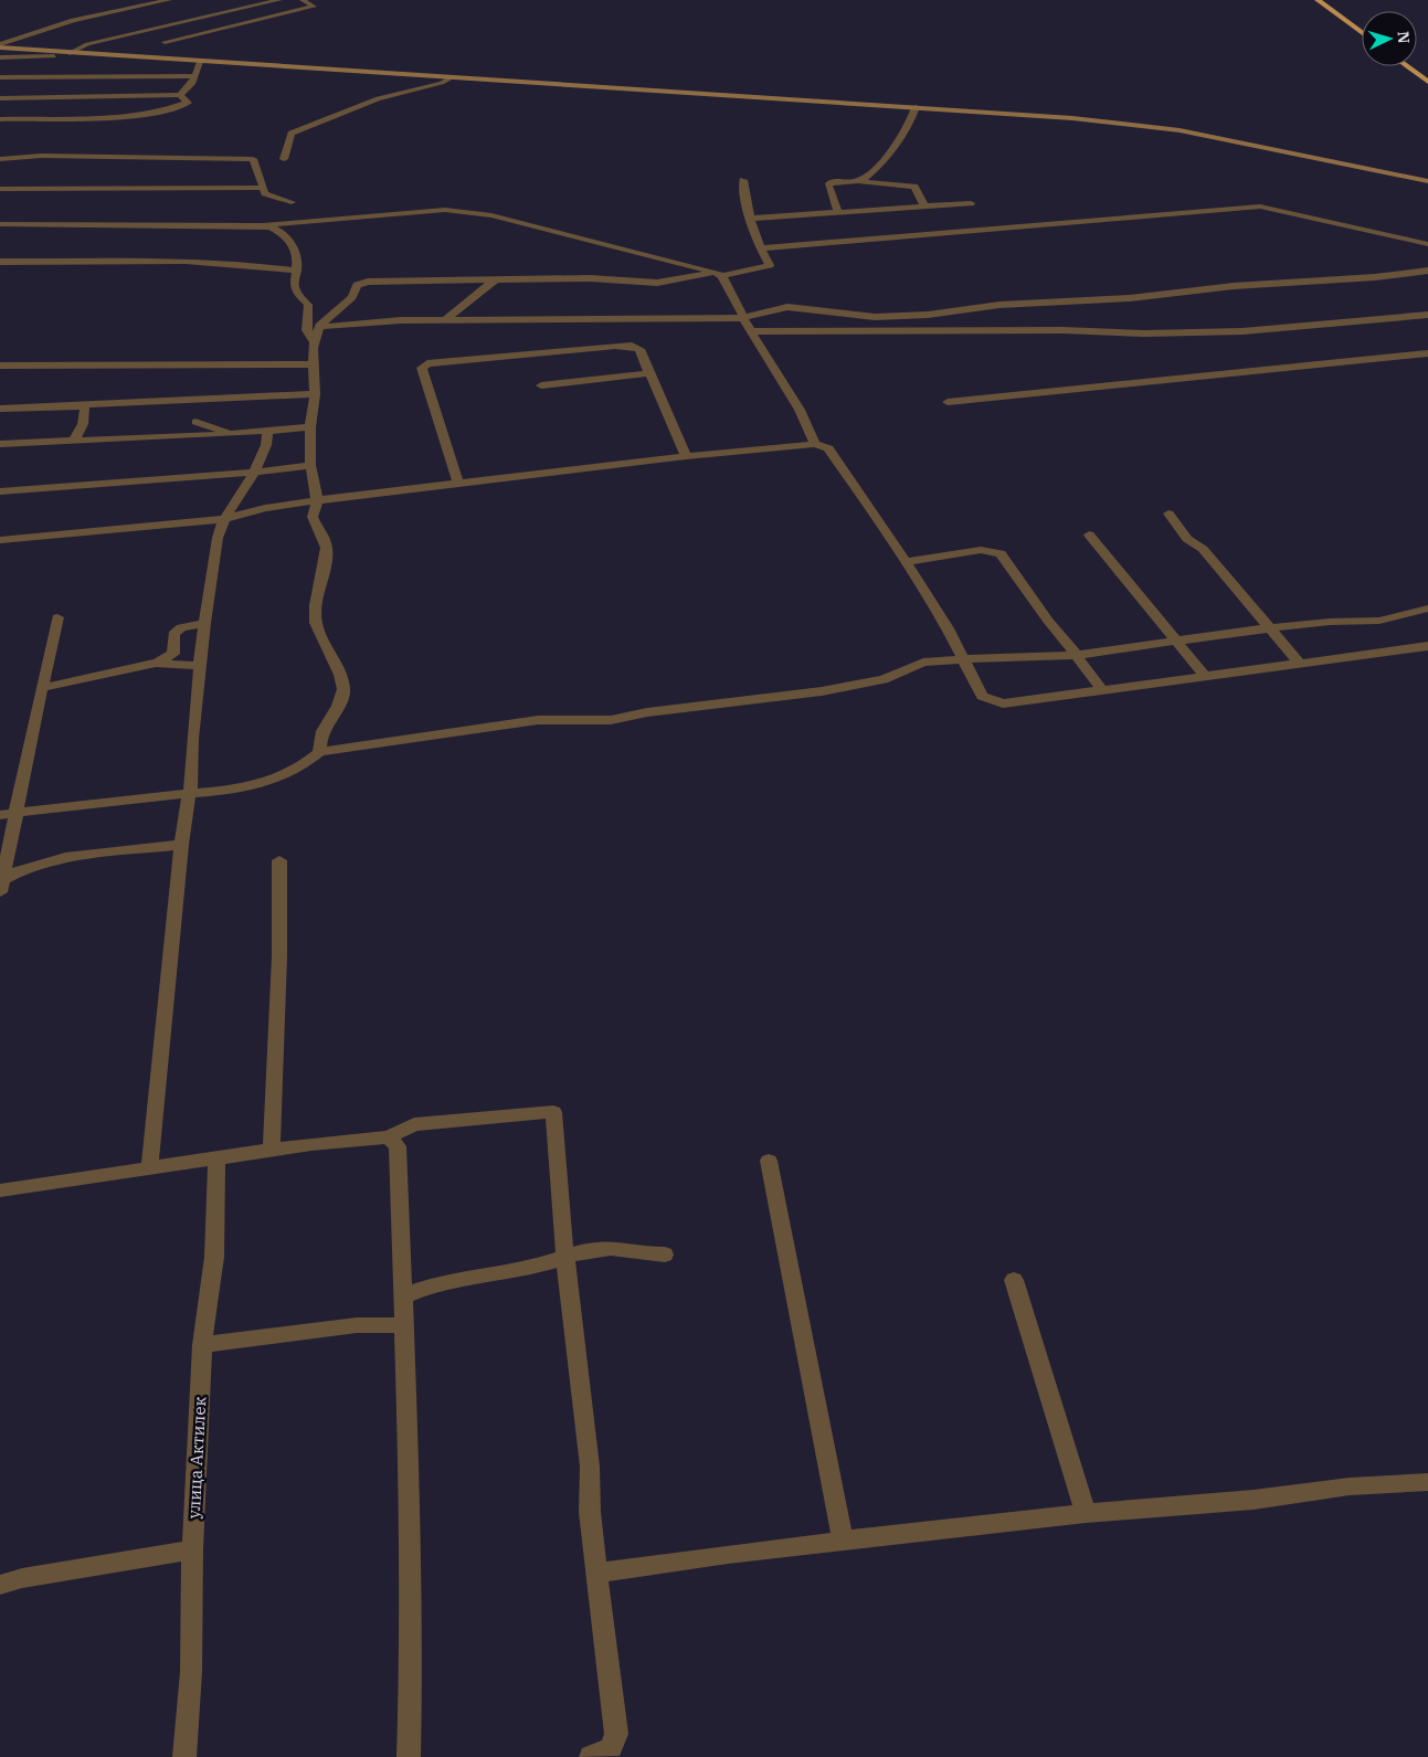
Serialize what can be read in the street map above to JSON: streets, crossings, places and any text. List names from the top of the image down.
{
  "streets": {
    "street": ["улица Актилек"]
  },
  "north": "right"
}
